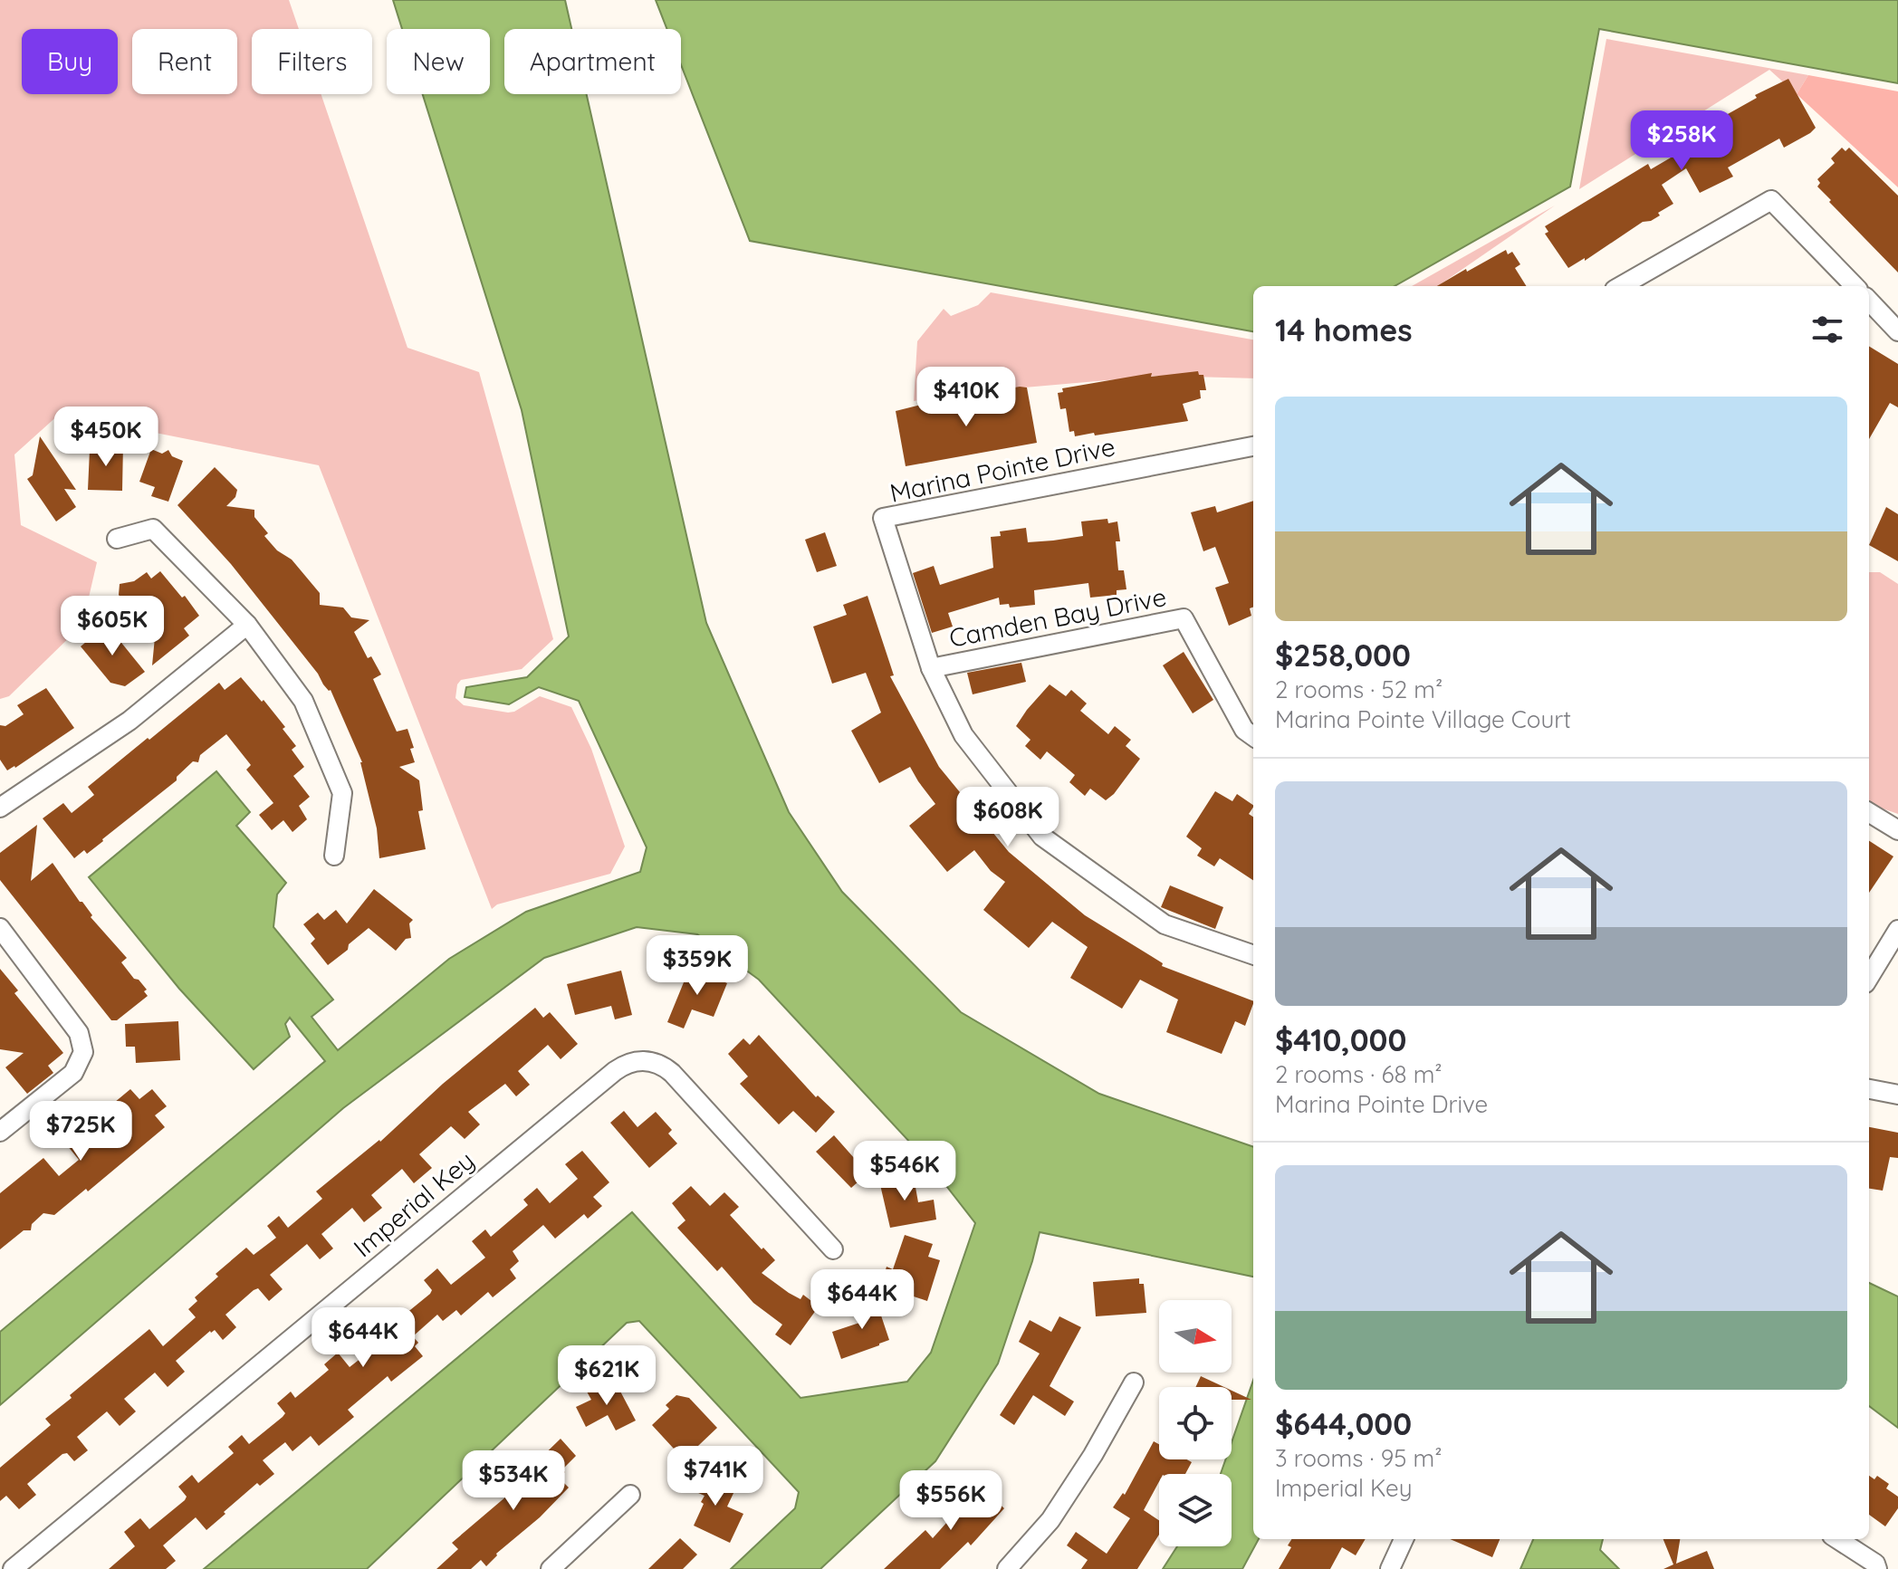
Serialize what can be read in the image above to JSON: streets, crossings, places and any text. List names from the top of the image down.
{
  "streets": {
    "street": ["Marina Pointe Drive", "Camden Bay Drive", "Imperial Key"]
  },
  "crossings": [
    ["Marina Pointe Drive", "Camden Bay Drive"]
  ],
  "north": "right",
  "page": {
    "chip": [
      "Buy",
      "Rent",
      "Filters",
      "New",
      "Apartment"
    ],
    "price": [
      "$258K",
      "$410K",
      "$450K",
      "$605K",
      "$608K",
      "$359K",
      "$725K",
      "$546K",
      "$644K",
      "$644K",
      "$621K",
      "$741K",
      "$534K",
      "$556K"
    ],
    "heading": "14 homes",
    "list": [
      {
        "name": "$258,000",
        "note": "2 rooms · 52 m² · Marina Pointe Village Court"
      },
      {
        "name": "$410,000",
        "note": "2 rooms · 68 m² · Marina Pointe Drive"
      },
      {
        "name": "$644,000",
        "note": "3 rooms · 95 m² · Imperial Key"
      }
    ]
  }
}
